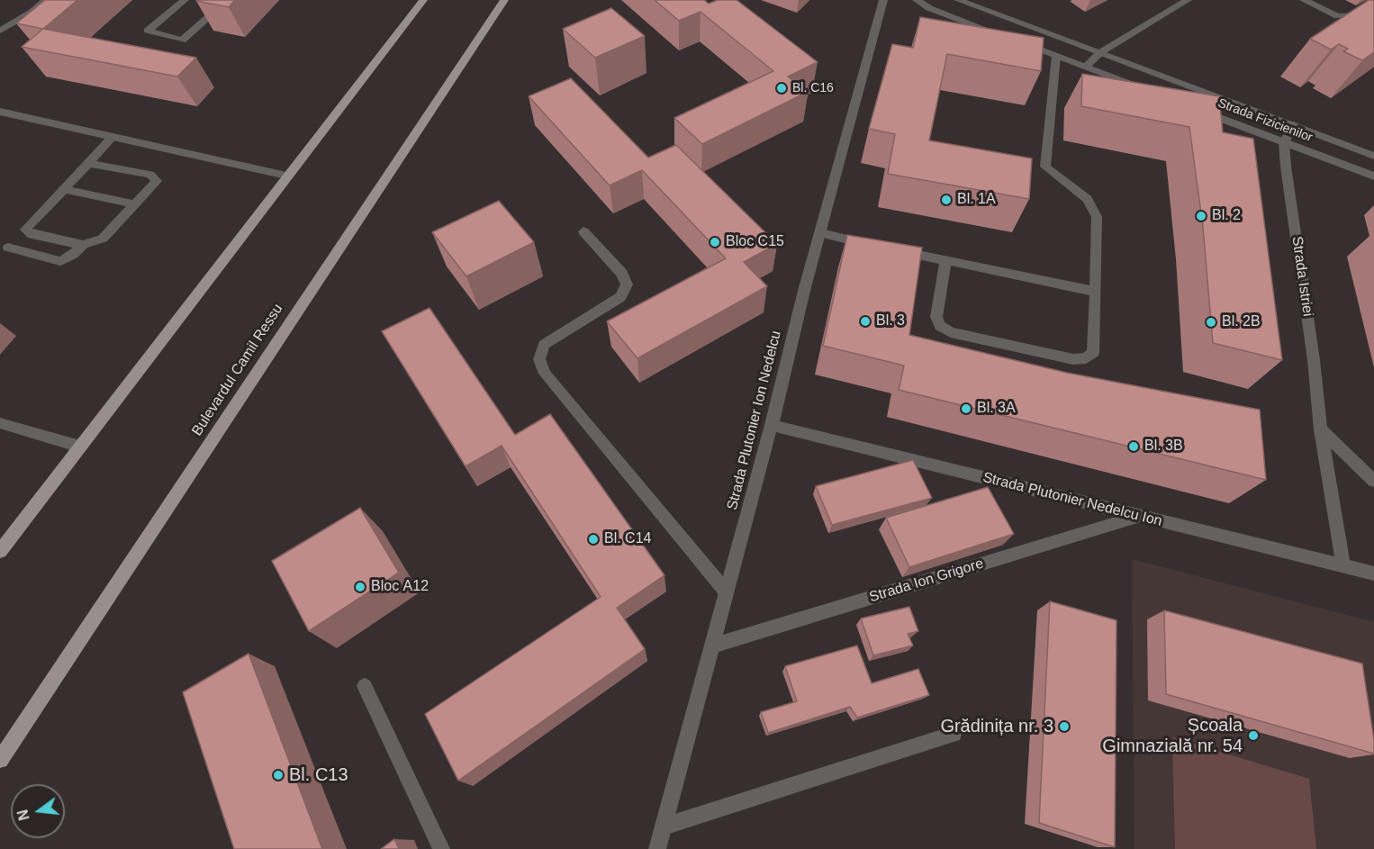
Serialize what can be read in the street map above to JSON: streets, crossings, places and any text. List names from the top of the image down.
{
  "streets": {
    "main road": ["Bulevardul Camil Ressu"],
    "street": [
      "Strada Fizicienilor",
      "Strada Istriei",
      "Strada Plutonier Ion Nedelcu",
      "Strada Plutonier Nedelcu Ion",
      "Strada Ion Grigore"
    ]
  },
  "crossings": [
    ["Strada Fizicienilor", "Strada Istriei"],
    ["Strada Istriei", "Strada Plutonier Nedelcu Ion"],
    ["Strada Plutonier Ion Nedelcu", "Strada Plutonier Nedelcu Ion"],
    ["Strada Plutonier Ion Nedelcu", "Strada Ion Grigore"],
    ["Strada Plutonier Nedelcu Ion", "Strada Ion Grigore"]
  ],
  "places": [
    "Bl. C16",
    "Bl. 1A",
    "Bl. 2",
    "Bloc C15",
    "Bl. 3",
    "Bl. 2B",
    "Bl. 3A",
    "Bl. 3B",
    "Bl. C14",
    "Bloc A12",
    "Grădinița nr. 3",
    "Școala Gimnazială nr. 54",
    "Bl. C13"
  ],
  "north": "left"
}
